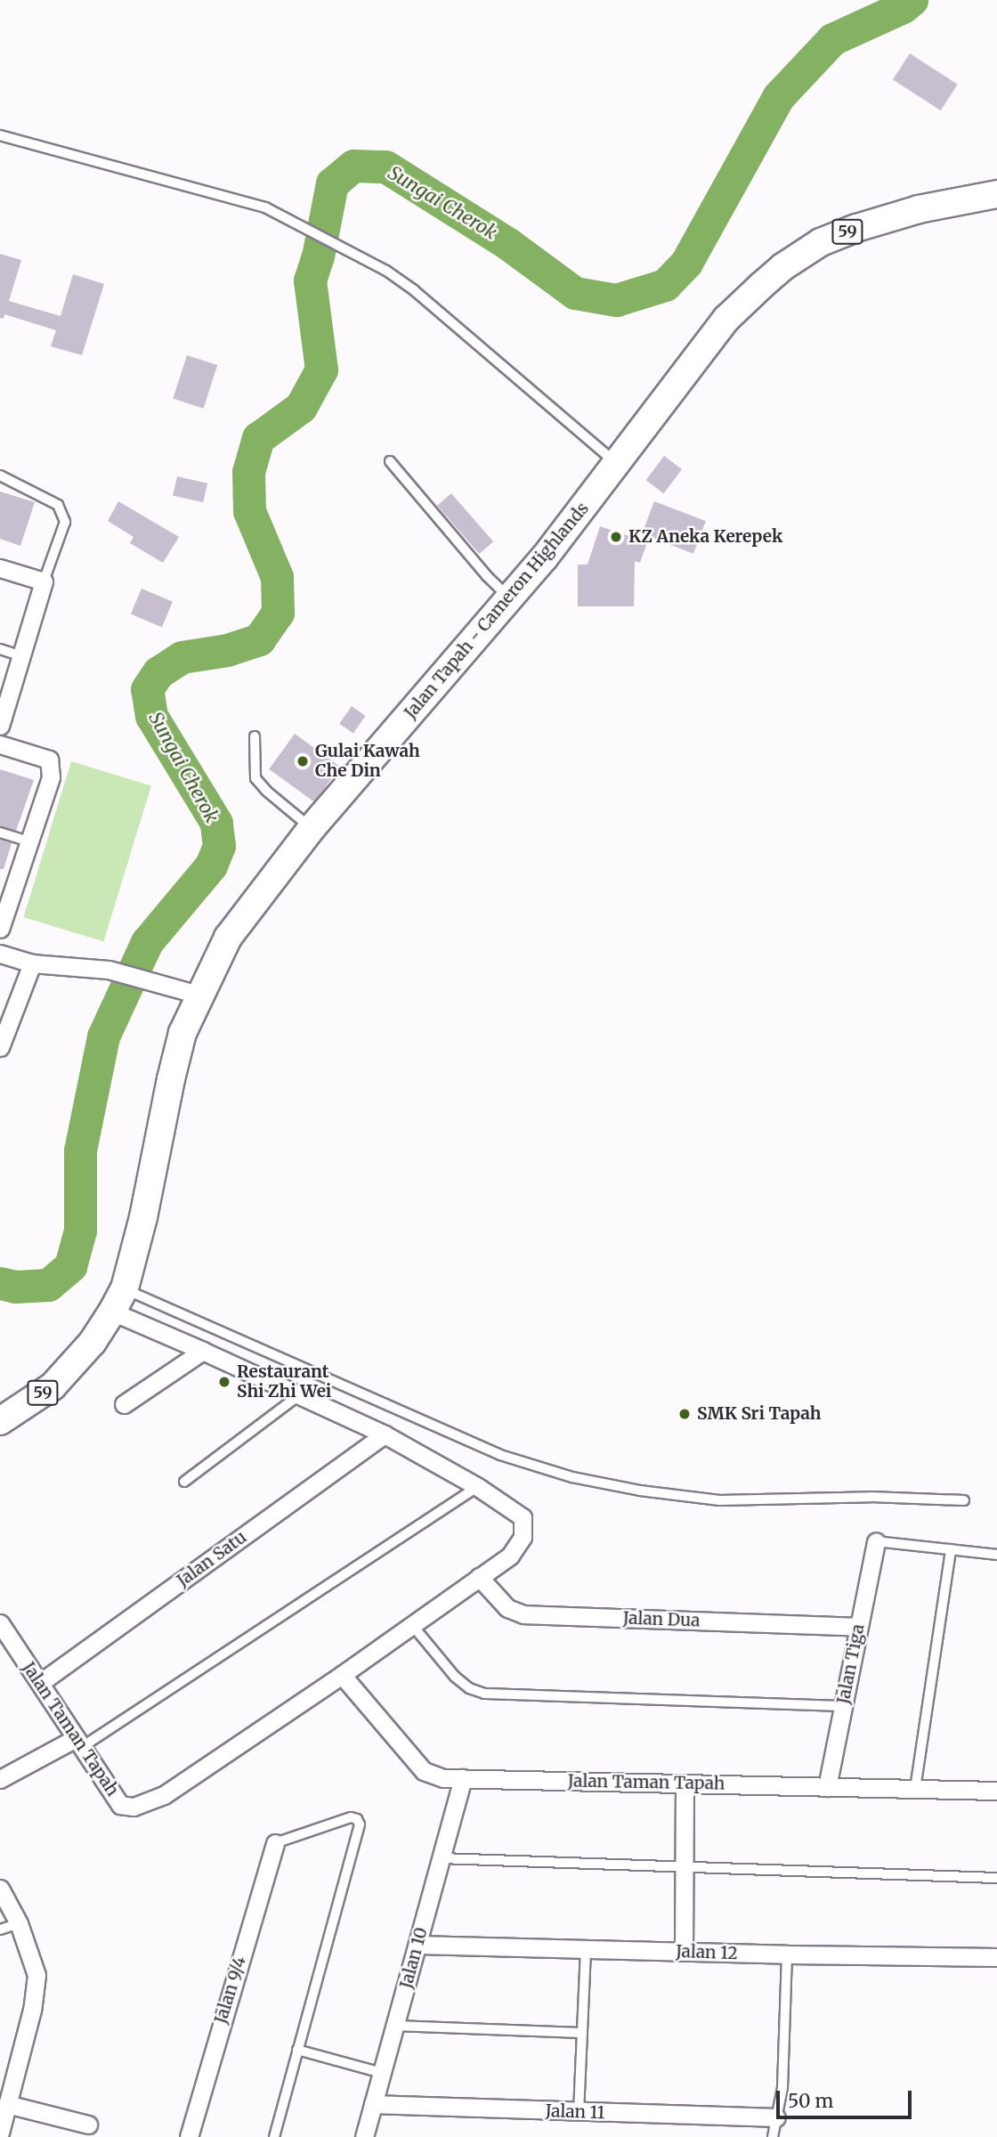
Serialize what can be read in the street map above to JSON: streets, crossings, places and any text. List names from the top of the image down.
{
  "streets": {
    "main road": ["59", "Jalan Tapah - Cameron Highlands"],
    "street": [
      "Jalan Satu",
      "Jalan Dua",
      "Jalan Tiga",
      "Jalan Taman Tapah",
      "Jalan 12",
      "Jalan 10",
      "Jalan 9/4",
      "Jalan 11"
    ]
  },
  "crossings": [
    ["Jalan Satu", "Jalan Taman Tapah"],
    ["Jalan Dua", "Jalan Tiga"],
    ["Jalan Dua", "Jalan Taman Tapah"],
    ["Jalan Tiga", "Jalan Taman Tapah"],
    ["Jalan Taman Tapah", "Jalan 10"],
    ["Jalan 12", "Jalan 10"],
    ["Jalan 10", "Jalan 11"]
  ],
  "water": ["Sungai Cherok"],
  "places": [
    "KZ Aneka Kerepek",
    "Gulai Kawah Che Din",
    "Restaurant Shi Zhi Wei",
    "SMK Sri Tapah"
  ],
  "scale_bar": "50 m"
}
